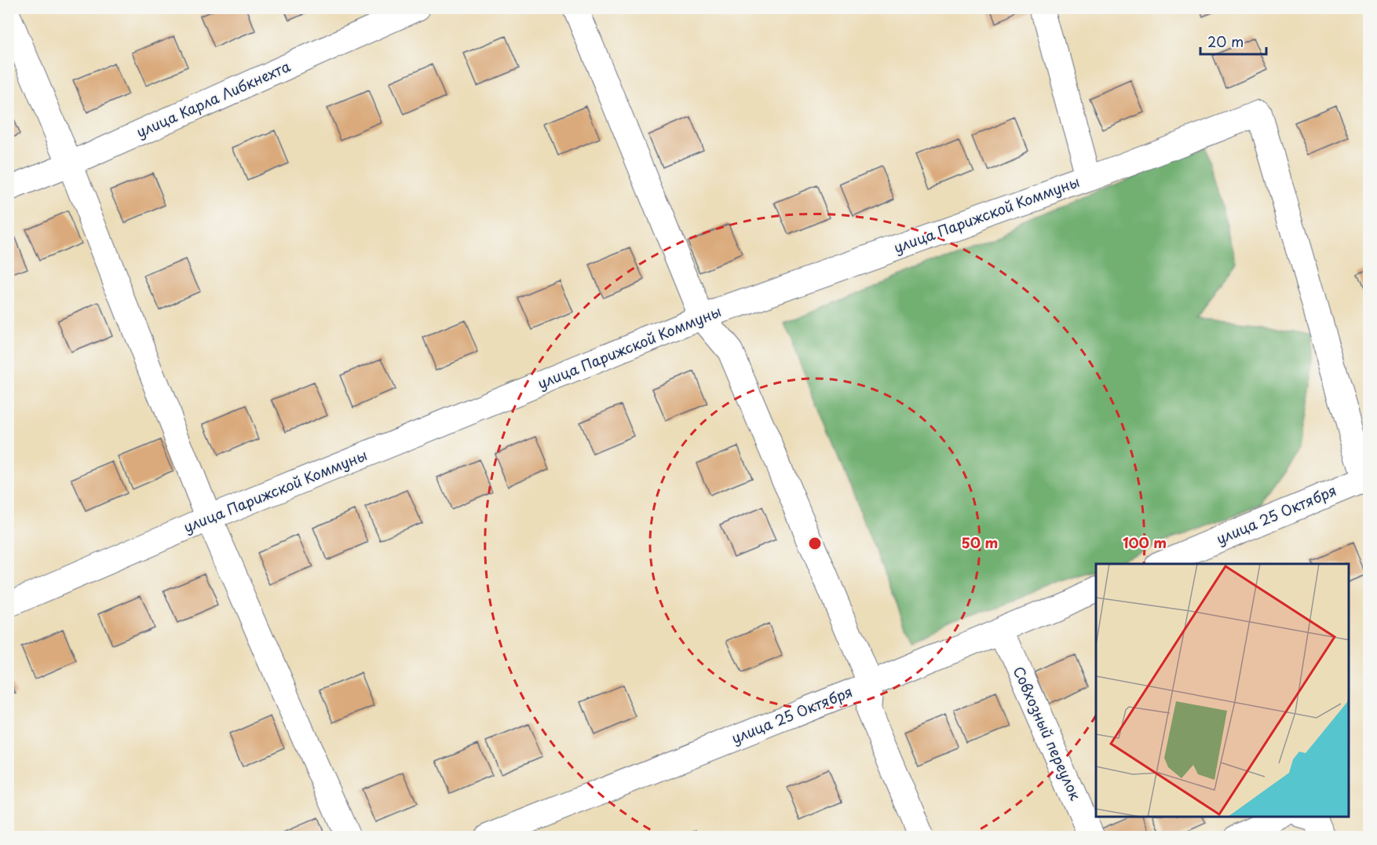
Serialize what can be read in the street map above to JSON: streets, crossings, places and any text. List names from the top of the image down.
{
  "streets": {
    "street": [
      "улица Карла Либкнехта",
      "улица Парижской Коммуны",
      "улица 25 Октября",
      "Совхозный переулок"
    ]
  },
  "crossings": [
    ["улица Парижской Коммуны", "улица 25 Октября"],
    ["улица 25 Октября", "Совхозный переулок"]
  ],
  "scale_bar": "20 m",
  "rings": ["50 m", "100 m"]
}
